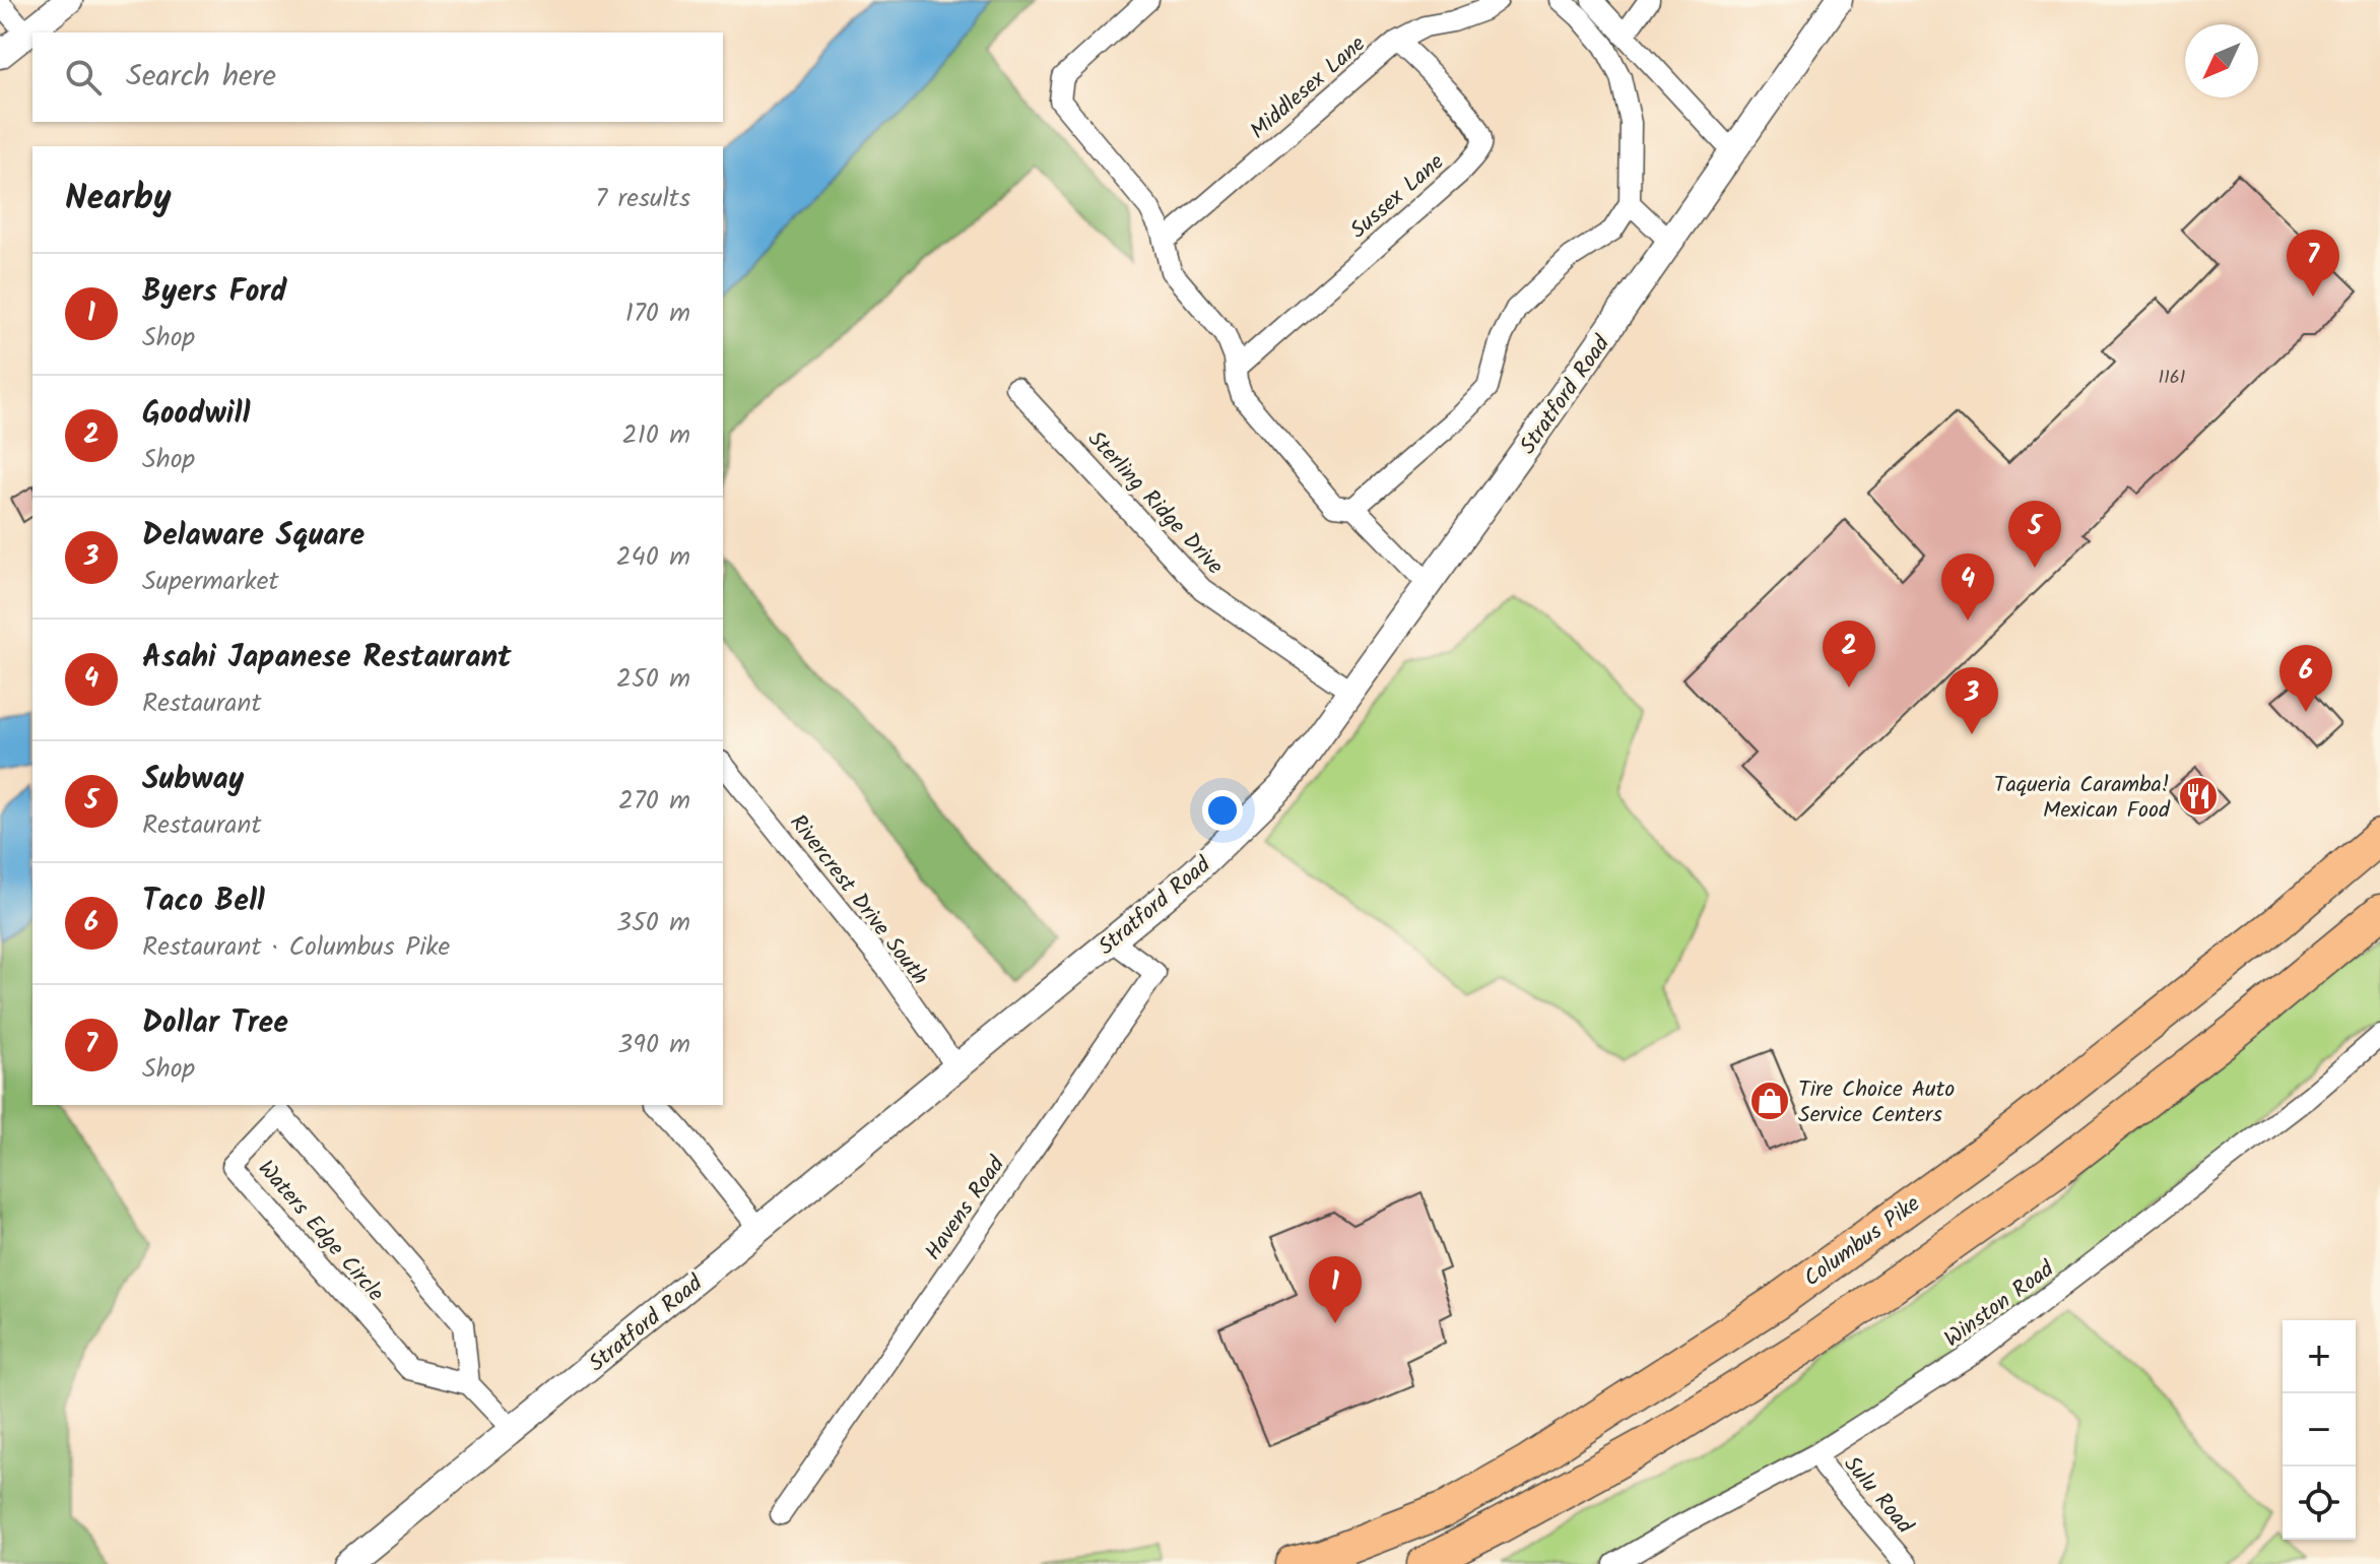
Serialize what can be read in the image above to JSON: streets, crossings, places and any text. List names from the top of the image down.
{
  "streets": {
    "highway": ["Columbus Pike"],
    "street": [
      "Middlesex Lane",
      "Sussex Lane",
      "Stratford Road",
      "Sterling Ridge Drive",
      "Rivercrest Drive South",
      "Havens Road",
      "Waters Edge Circle",
      "Winston Road",
      "Sulu Road"
    ]
  },
  "crossings": [
    ["Middlesex Lane", "Sussex Lane"],
    ["Stratford Road", "Sterling Ridge Drive"],
    ["Stratford Road", "Rivercrest Drive South"],
    ["Stratford Road", "Havens Road"],
    ["Winston Road", "Sulu Road"]
  ],
  "places": {
    "restaurant": ["Taqueria Caramba! Mexican Food"],
    "shop": ["Tire Choice Auto Service Centers"]
  },
  "house_numbers": ["1161"],
  "north": "bottom left",
  "page": {
    "search": "Search here",
    "heading": ["Nearby", "7 results"],
    "pins": [
      "7",
      "5",
      "4",
      "2",
      "6",
      "3",
      "1"
    ],
    "list": [
      {
        "mark": "1",
        "name": "Byers Ford",
        "note": "Shop",
        "value": "170 m"
      },
      {
        "mark": "2",
        "name": "Goodwill",
        "note": "Shop",
        "value": "210 m"
      },
      {
        "mark": "3",
        "name": "Delaware Square",
        "note": "Supermarket",
        "value": "240 m"
      },
      {
        "mark": "4",
        "name": "Asahi Japanese Restaurant",
        "note": "Restaurant",
        "value": "250 m"
      },
      {
        "mark": "5",
        "name": "Subway",
        "note": "Restaurant",
        "value": "270 m"
      },
      {
        "mark": "6",
        "name": "Taco Bell",
        "note": "Restaurant · Columbus Pike",
        "value": "350 m"
      },
      {
        "mark": "7",
        "name": "Dollar Tree",
        "note": "Shop",
        "value": "390 m"
      }
    ],
    "map_buttons": ["+", "−"]
  }
}
